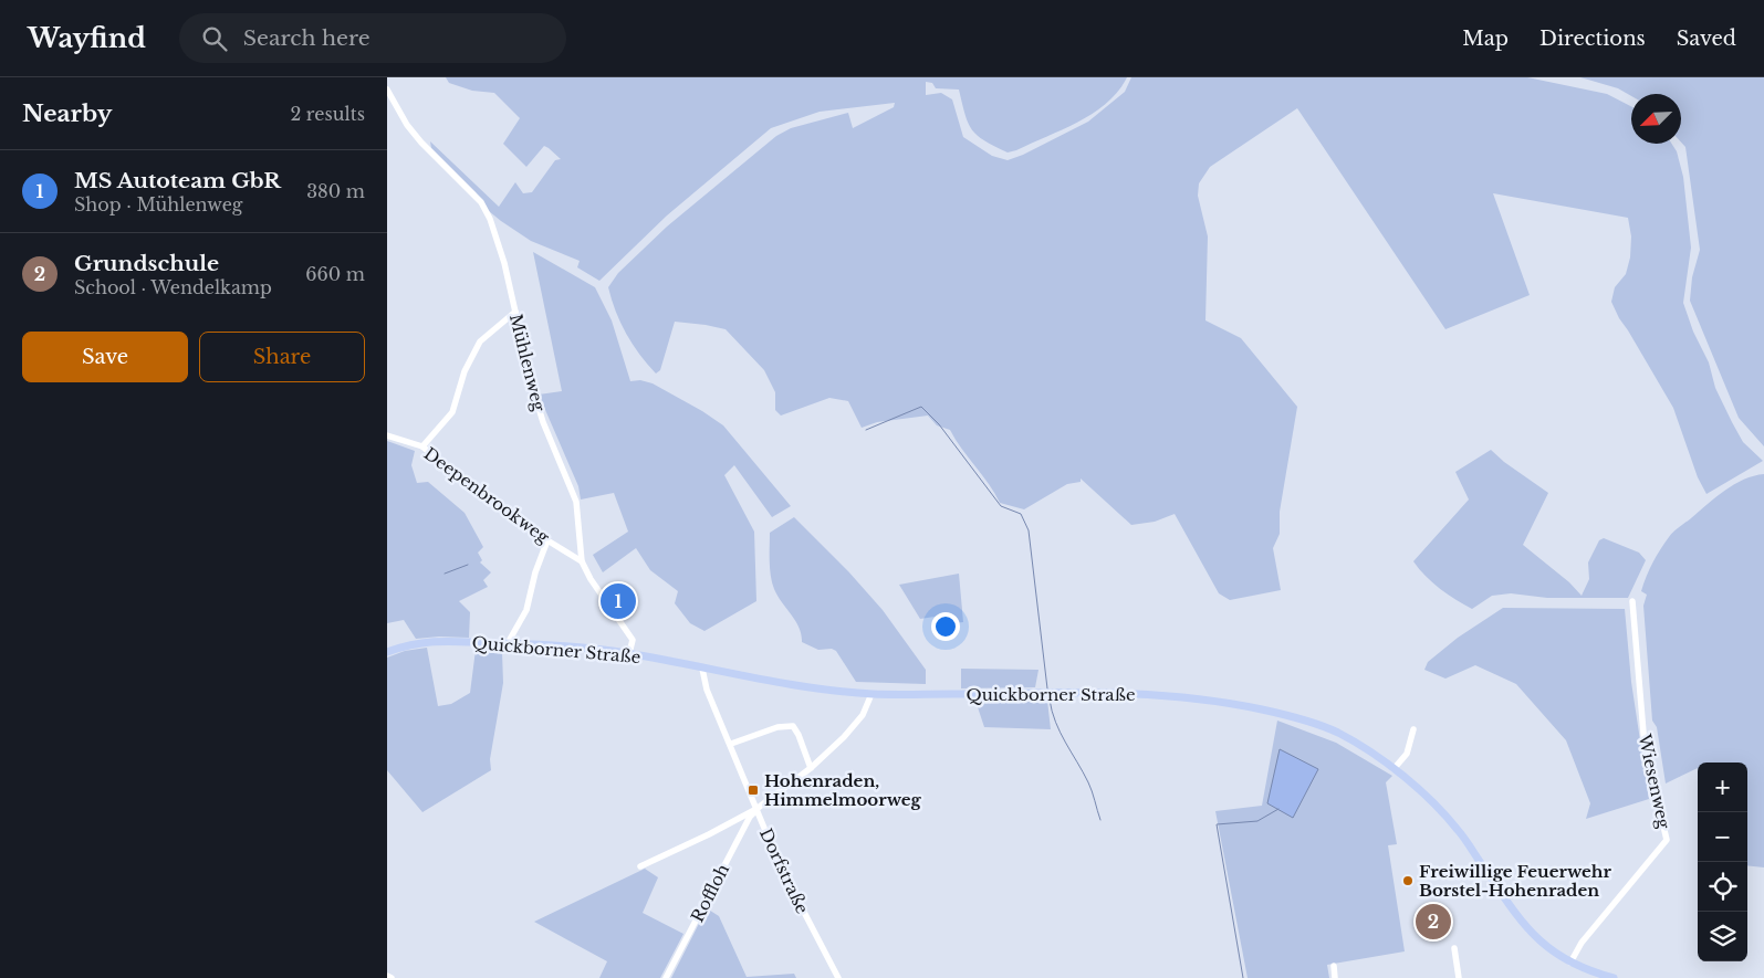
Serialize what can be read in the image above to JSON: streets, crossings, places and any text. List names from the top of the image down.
{
  "streets": {
    "main road": ["Quickborner Straße"],
    "street": [
      "Mühlenweg",
      "Deepenbrookweg",
      "Wiesenweg",
      "Dorfstraße",
      "Roffloh"
    ]
  },
  "crossings": [
    ["Mühlenweg", "Deepenbrookweg"],
    ["Mühlenweg", "Quickborner Straße"],
    ["Quickborner Straße", "Wiesenweg"],
    ["Quickborner Straße", "Dorfstraße"],
    ["Dorfstraße", "Roffloh"]
  ],
  "places": {
    "transit": ["Hohenraden, Himmelmoorweg"],
    "other": ["Freiwillige Feuerwehr Borstel-Hohenraden"]
  },
  "north": "bottom left",
  "page": {
    "header": "Wayfind",
    "search": "Search here",
    "nav": ["Map", "Directions", "Saved"],
    "heading": ["Nearby", "2 results"],
    "list": [
      {
        "mark": "1",
        "name": "MS Autoteam GbR",
        "note": "Shop · Mühlenweg",
        "value": "380 m"
      },
      {
        "mark": "2",
        "name": "Grundschule",
        "note": "School · Wendelkamp",
        "value": "660 m"
      }
    ],
    "buttons": ["Save", "Share"],
    "pins": ["1", "2"],
    "map_buttons": ["+", "−"]
  }
}
